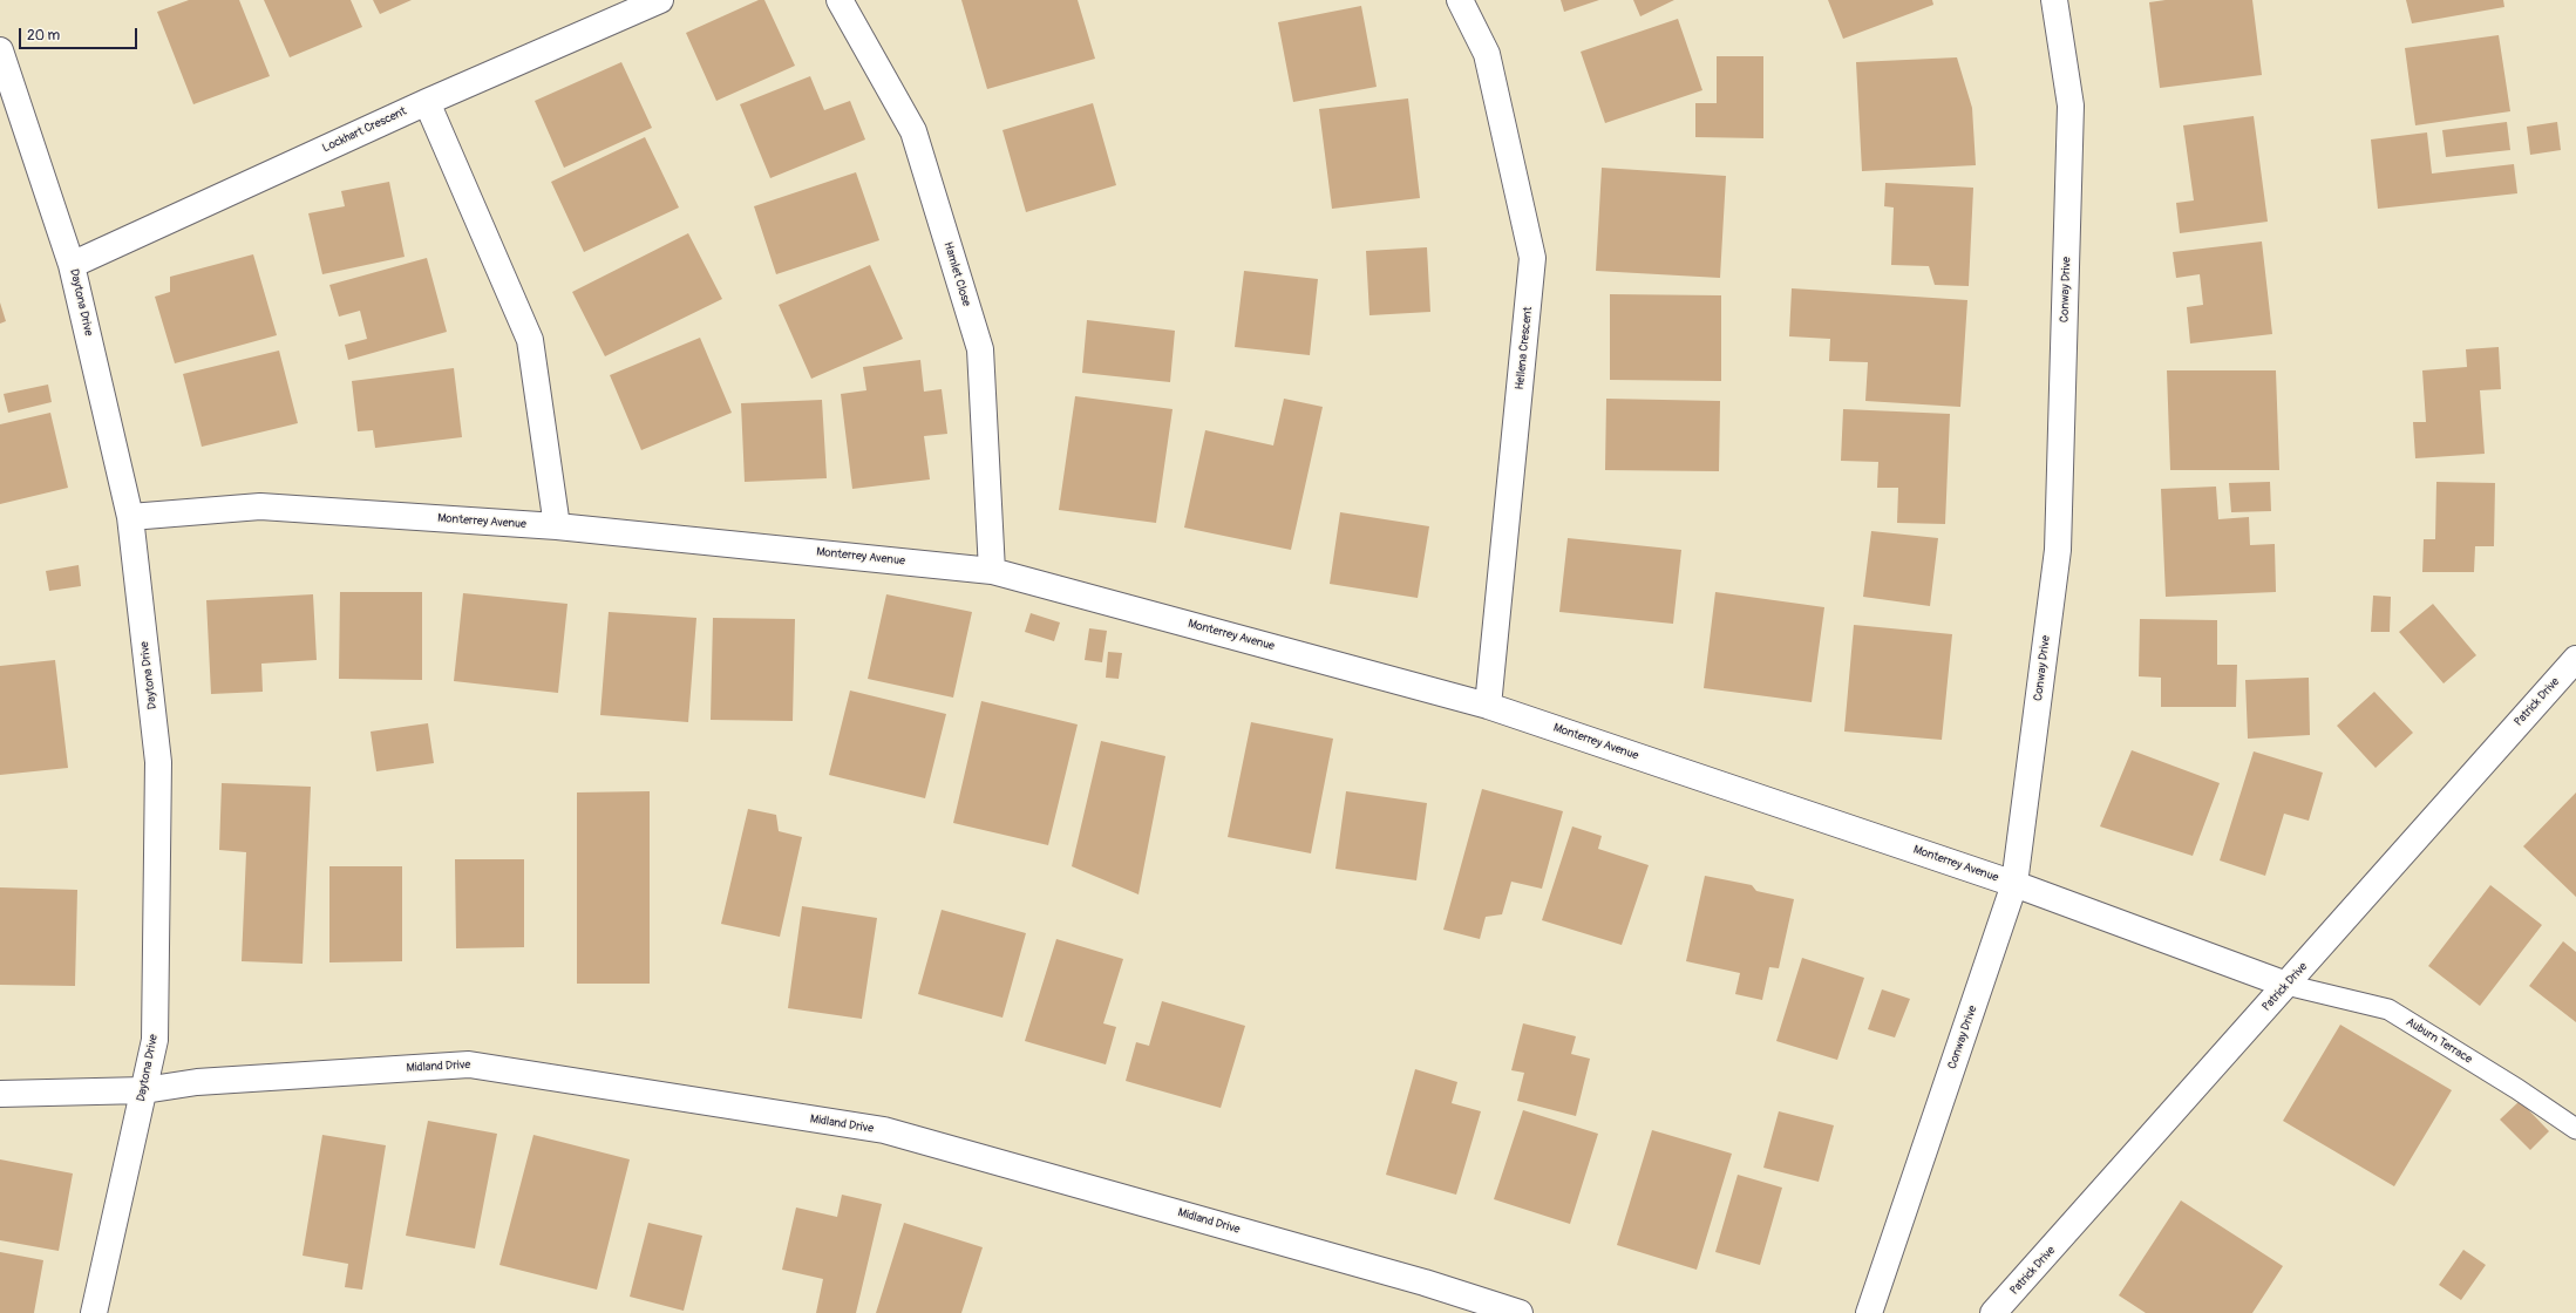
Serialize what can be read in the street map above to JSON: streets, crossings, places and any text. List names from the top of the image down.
{
  "streets": {
    "street": [
      "Lockhart Crescent",
      "Hamlet Close",
      "Conway Drive",
      "Daytona Drive",
      "Hellena Crescent",
      "Monterrey Avenue",
      "Patrick Drive",
      "Midland Drive"
    ],
    "lane": ["Auburn Terrace"]
  },
  "crossings": [
    ["Lockhart Crescent", "Daytona Drive"],
    ["Hamlet Close", "Monterrey Avenue"],
    ["Conway Drive", "Monterrey Avenue"],
    ["Daytona Drive", "Monterrey Avenue"],
    ["Daytona Drive", "Midland Drive"],
    ["Hellena Crescent", "Monterrey Avenue"],
    ["Monterrey Avenue", "Patrick Drive"],
    ["Monterrey Avenue", "Auburn Terrace"],
    ["Patrick Drive", "Auburn Terrace"]
  ],
  "scale_bar": "20 m"
}
